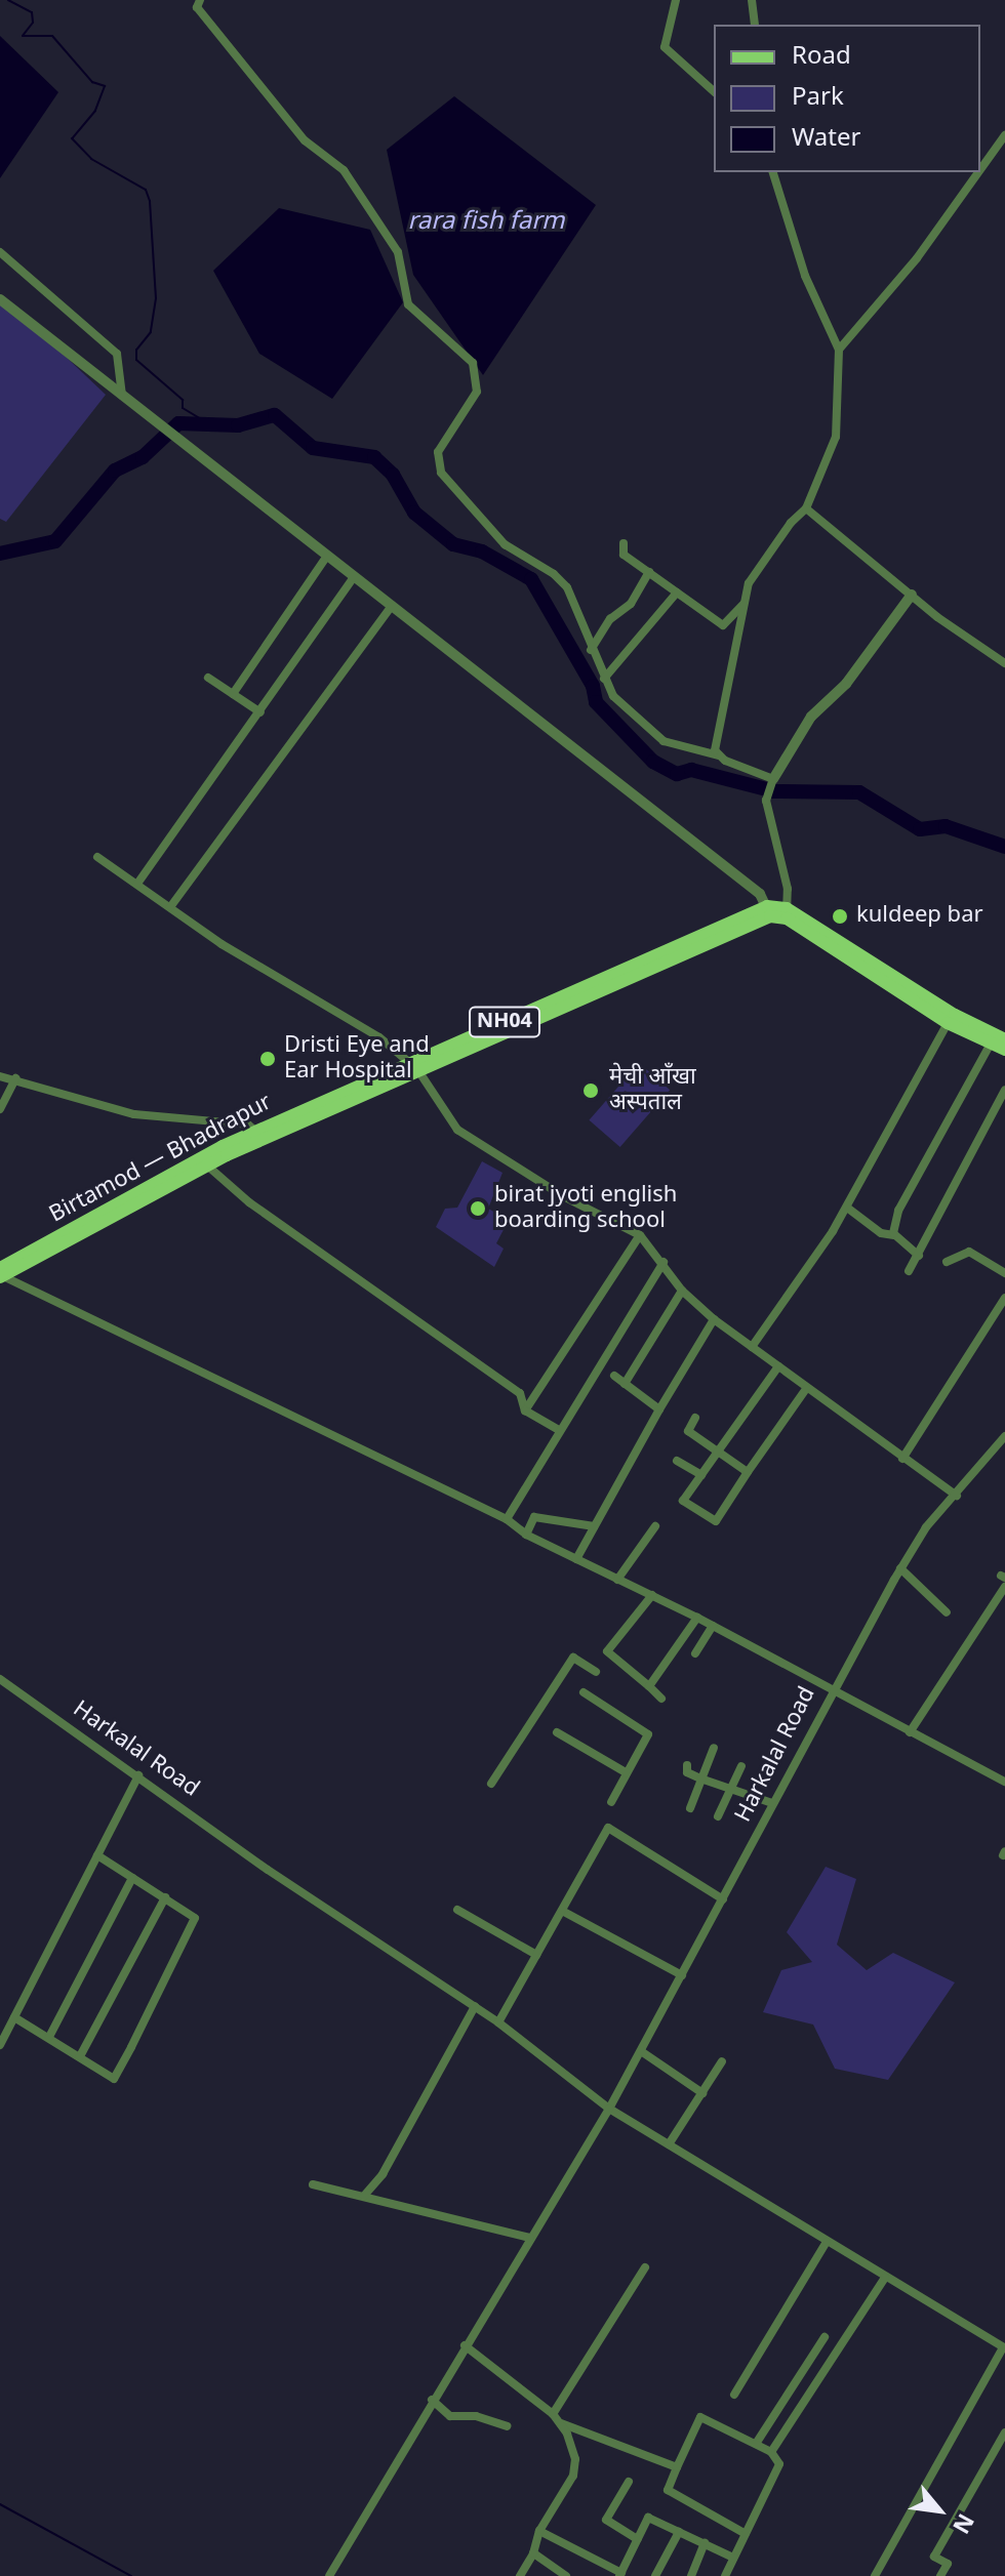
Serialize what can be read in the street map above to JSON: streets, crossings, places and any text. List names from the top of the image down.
{
  "streets": {
    "main road": ["NH04", "Birtamod — Bhadrapur"],
    "street": ["Harkalal Road"]
  },
  "water": ["rara fish farm"],
  "places": [
    "kuldeep bar",
    "Dristi Eye and Ear Hospital",
    "मेची आँखा अस्पताल",
    "birat jyoti english boarding school"
  ],
  "legend": ["Road", "Park", "Water"],
  "north": "bottom right"
}
